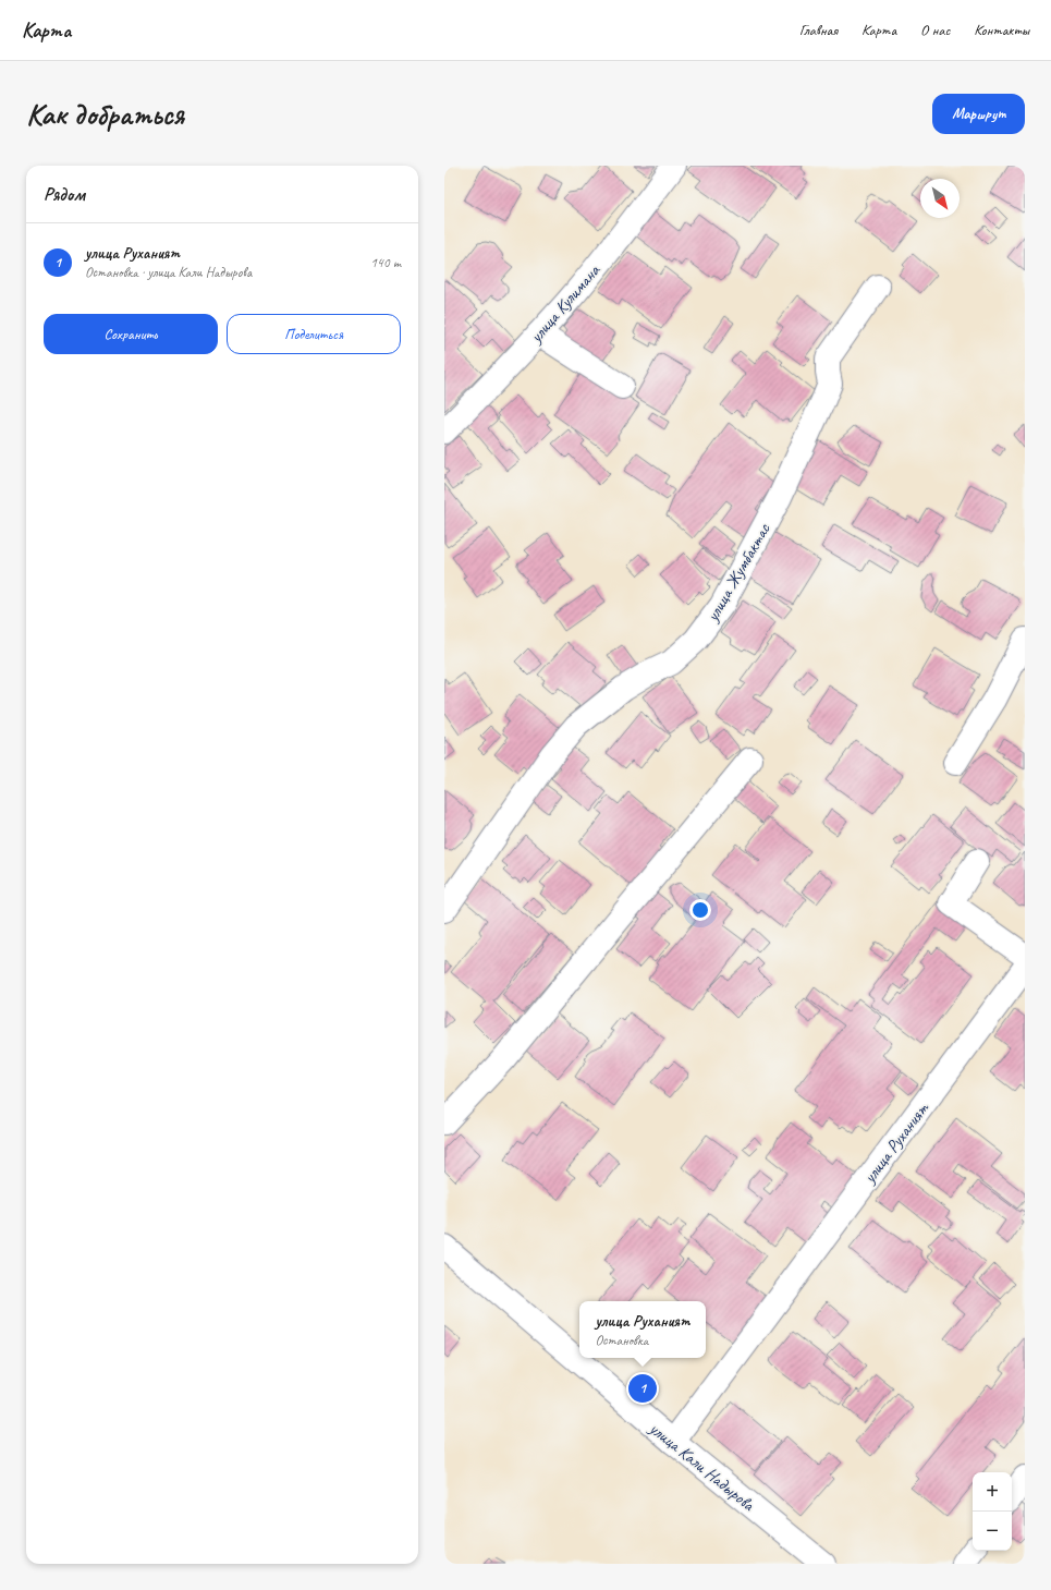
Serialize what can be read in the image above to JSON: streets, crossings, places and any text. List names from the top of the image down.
{
  "streets": {
    "street": [
      "улица Кулимана",
      "улица Жумбактас",
      "улица Руханият",
      "улица Кали Надырова"
    ]
  },
  "crossings": [
    ["улица Руханият", "улица Кали Надырова"]
  ],
  "north": "bottom right",
  "page": {
    "header": "Карта",
    "nav": [
      "Главная",
      "Карта",
      "О нас",
      "Контакты"
    ],
    "buttons": [
      "Маршрут",
      ["Сохранить", "Поделиться"]
    ],
    "title": "Как добраться",
    "heading": "Рядом",
    "list": [
      {
        "mark": "1",
        "name": "улица Руханият",
        "note": "Остановка · улица Кали Надырова",
        "value": "140 m"
      }
    ],
    "popup": ["улица Руханият", "Остановка"],
    "pins": "1",
    "map_buttons": ["+", "−"]
  }
}
